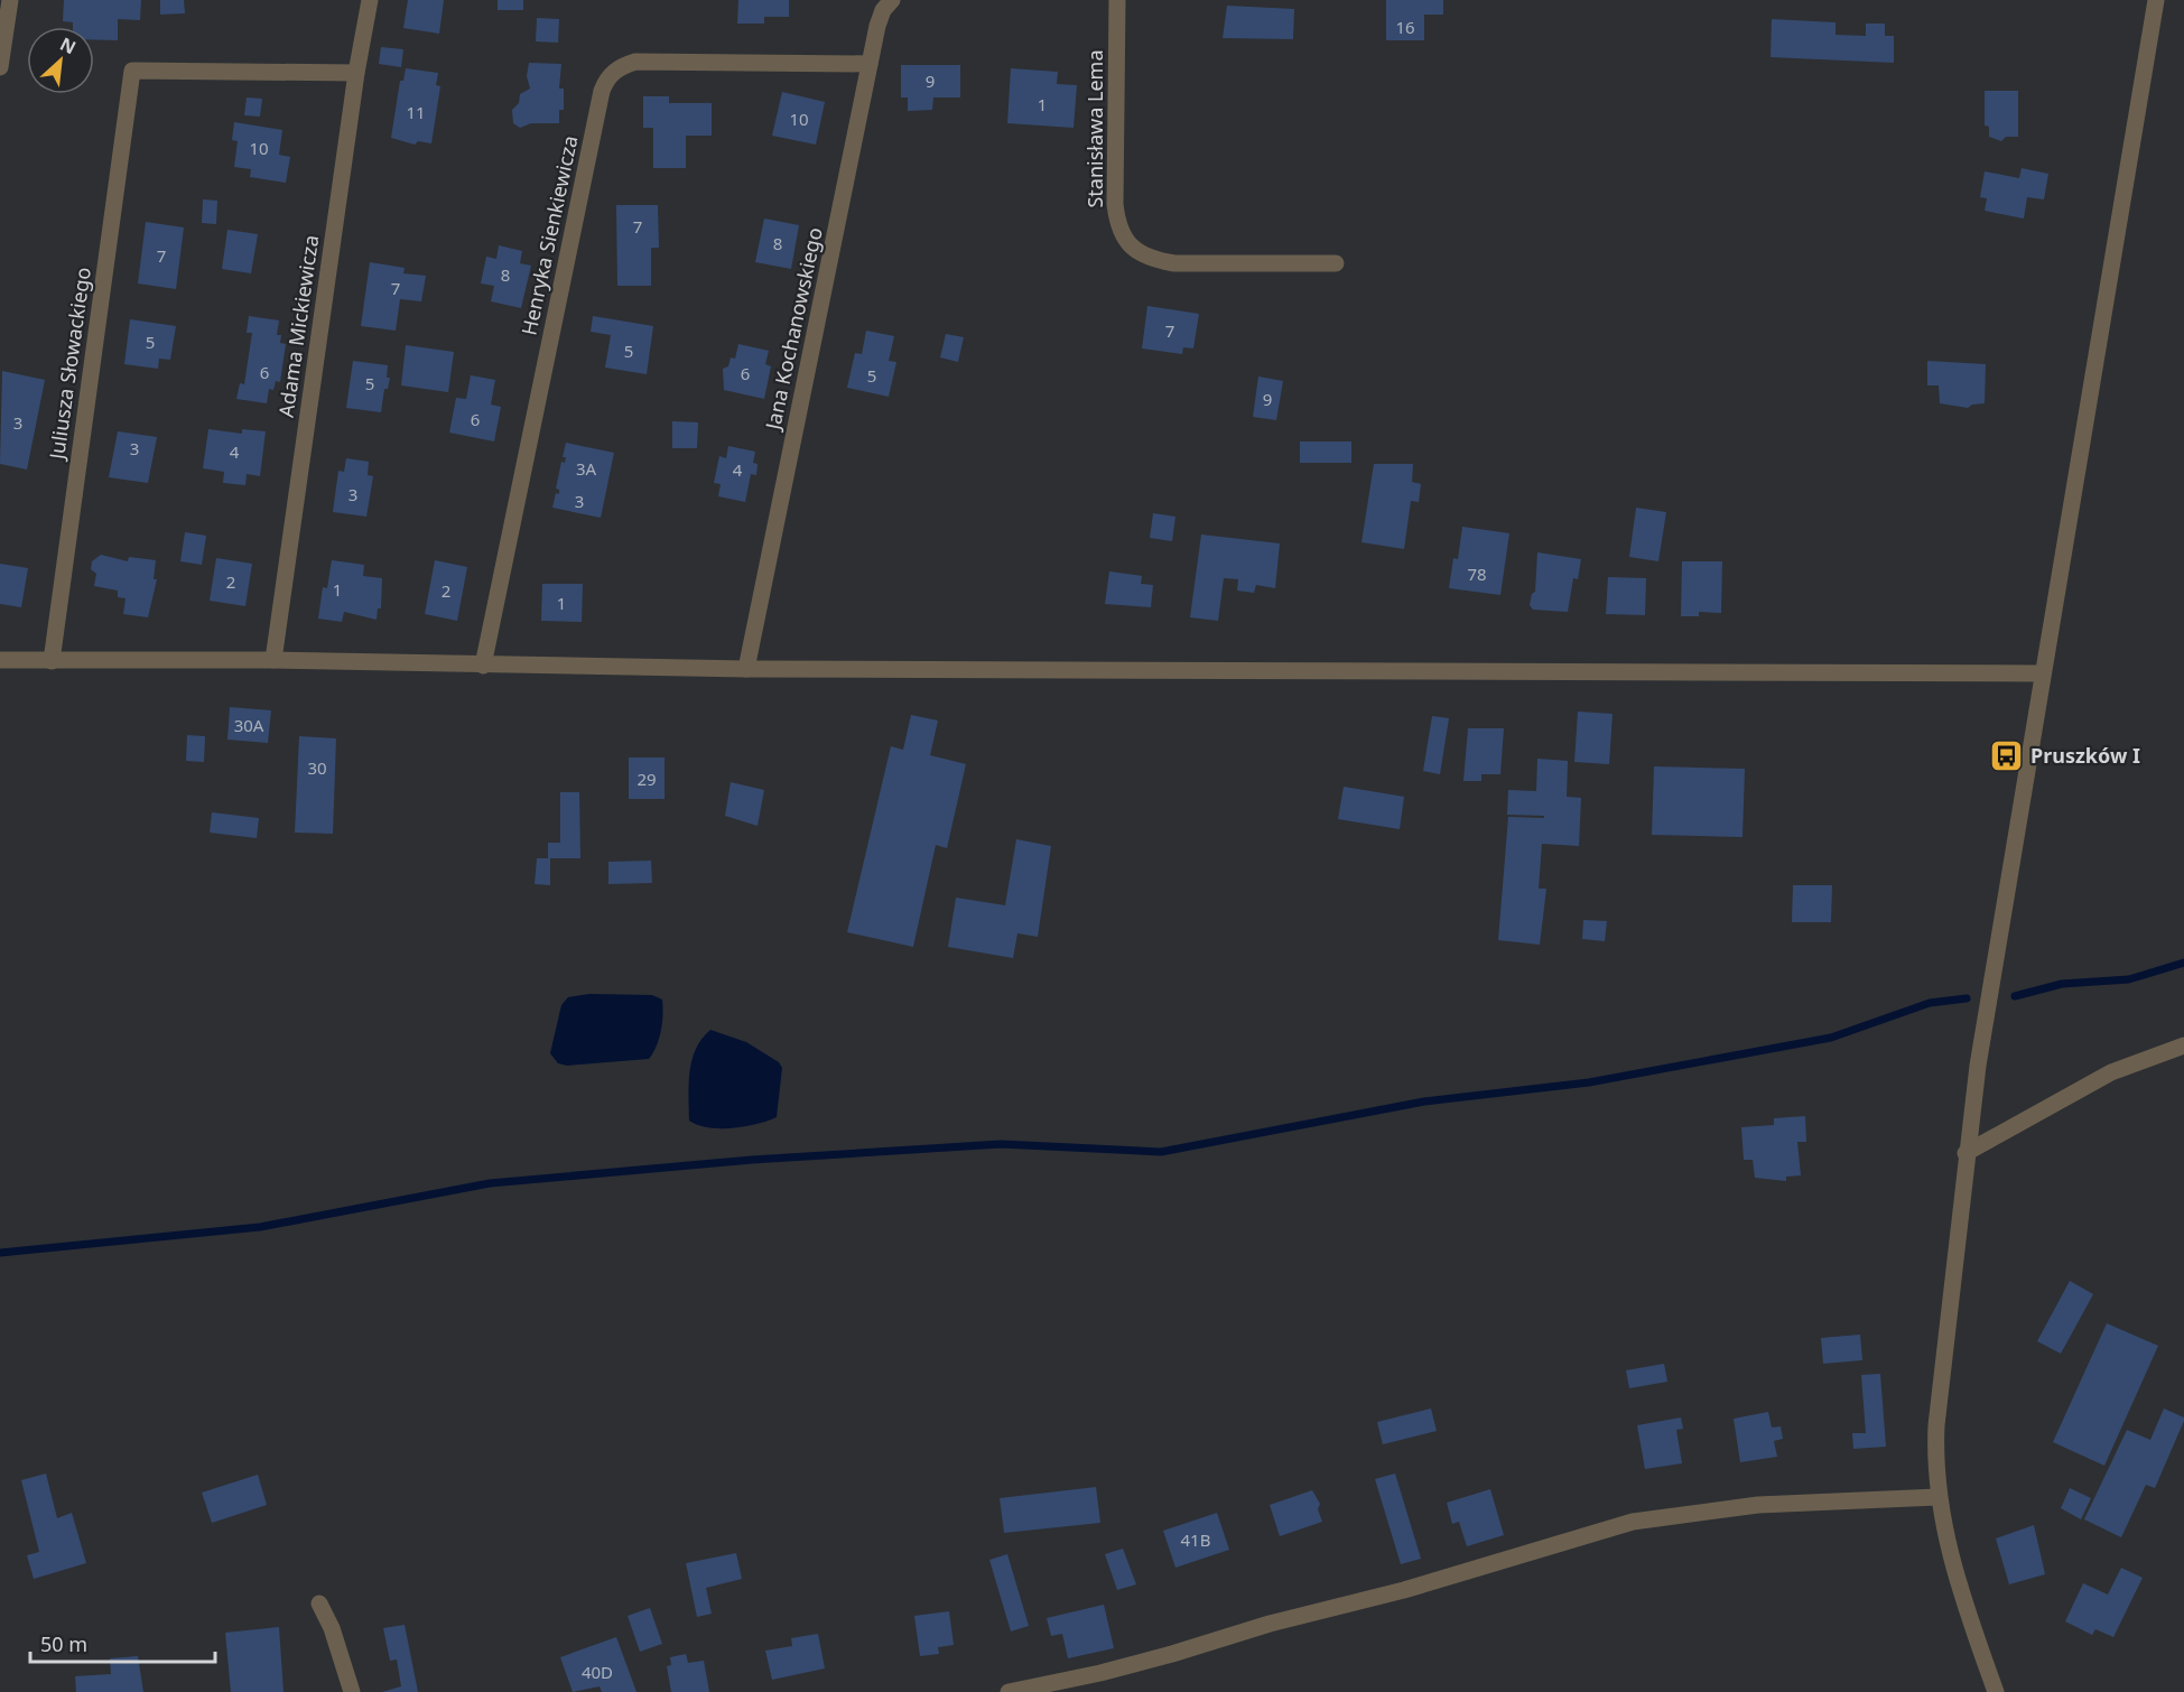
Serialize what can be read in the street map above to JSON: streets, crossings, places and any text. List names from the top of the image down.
{
  "streets": {
    "street": [
      "Stanisława Lema",
      "Henryka Sienkiewicza",
      "Adama Mickiewicza",
      "Jana Kochanowskiego",
      "Juliusza Słowackiego"
    ]
  },
  "crossings": [
    ["Henryka Sienkiewicza", "Jana Kochanowskiego"],
    ["Adama Mickiewicza", "Juliusza Słowackiego"]
  ],
  "places": {
    "bus stop": ["Pruszków I"]
  },
  "house_numbers": [
    "16",
    "9",
    "1",
    "11",
    "10",
    "10",
    "7",
    "8",
    "7",
    "8",
    "7",
    "7",
    "5",
    "5",
    "6",
    "6",
    "5",
    "5",
    "9",
    "6",
    "3",
    "3",
    "4",
    "3A",
    "4",
    "3",
    "3",
    "78",
    "2",
    "1",
    "2",
    "1",
    "30A",
    "30",
    "29",
    "41B",
    "40D"
  ],
  "scale_bar": "50 m",
  "north": "top right"
}
